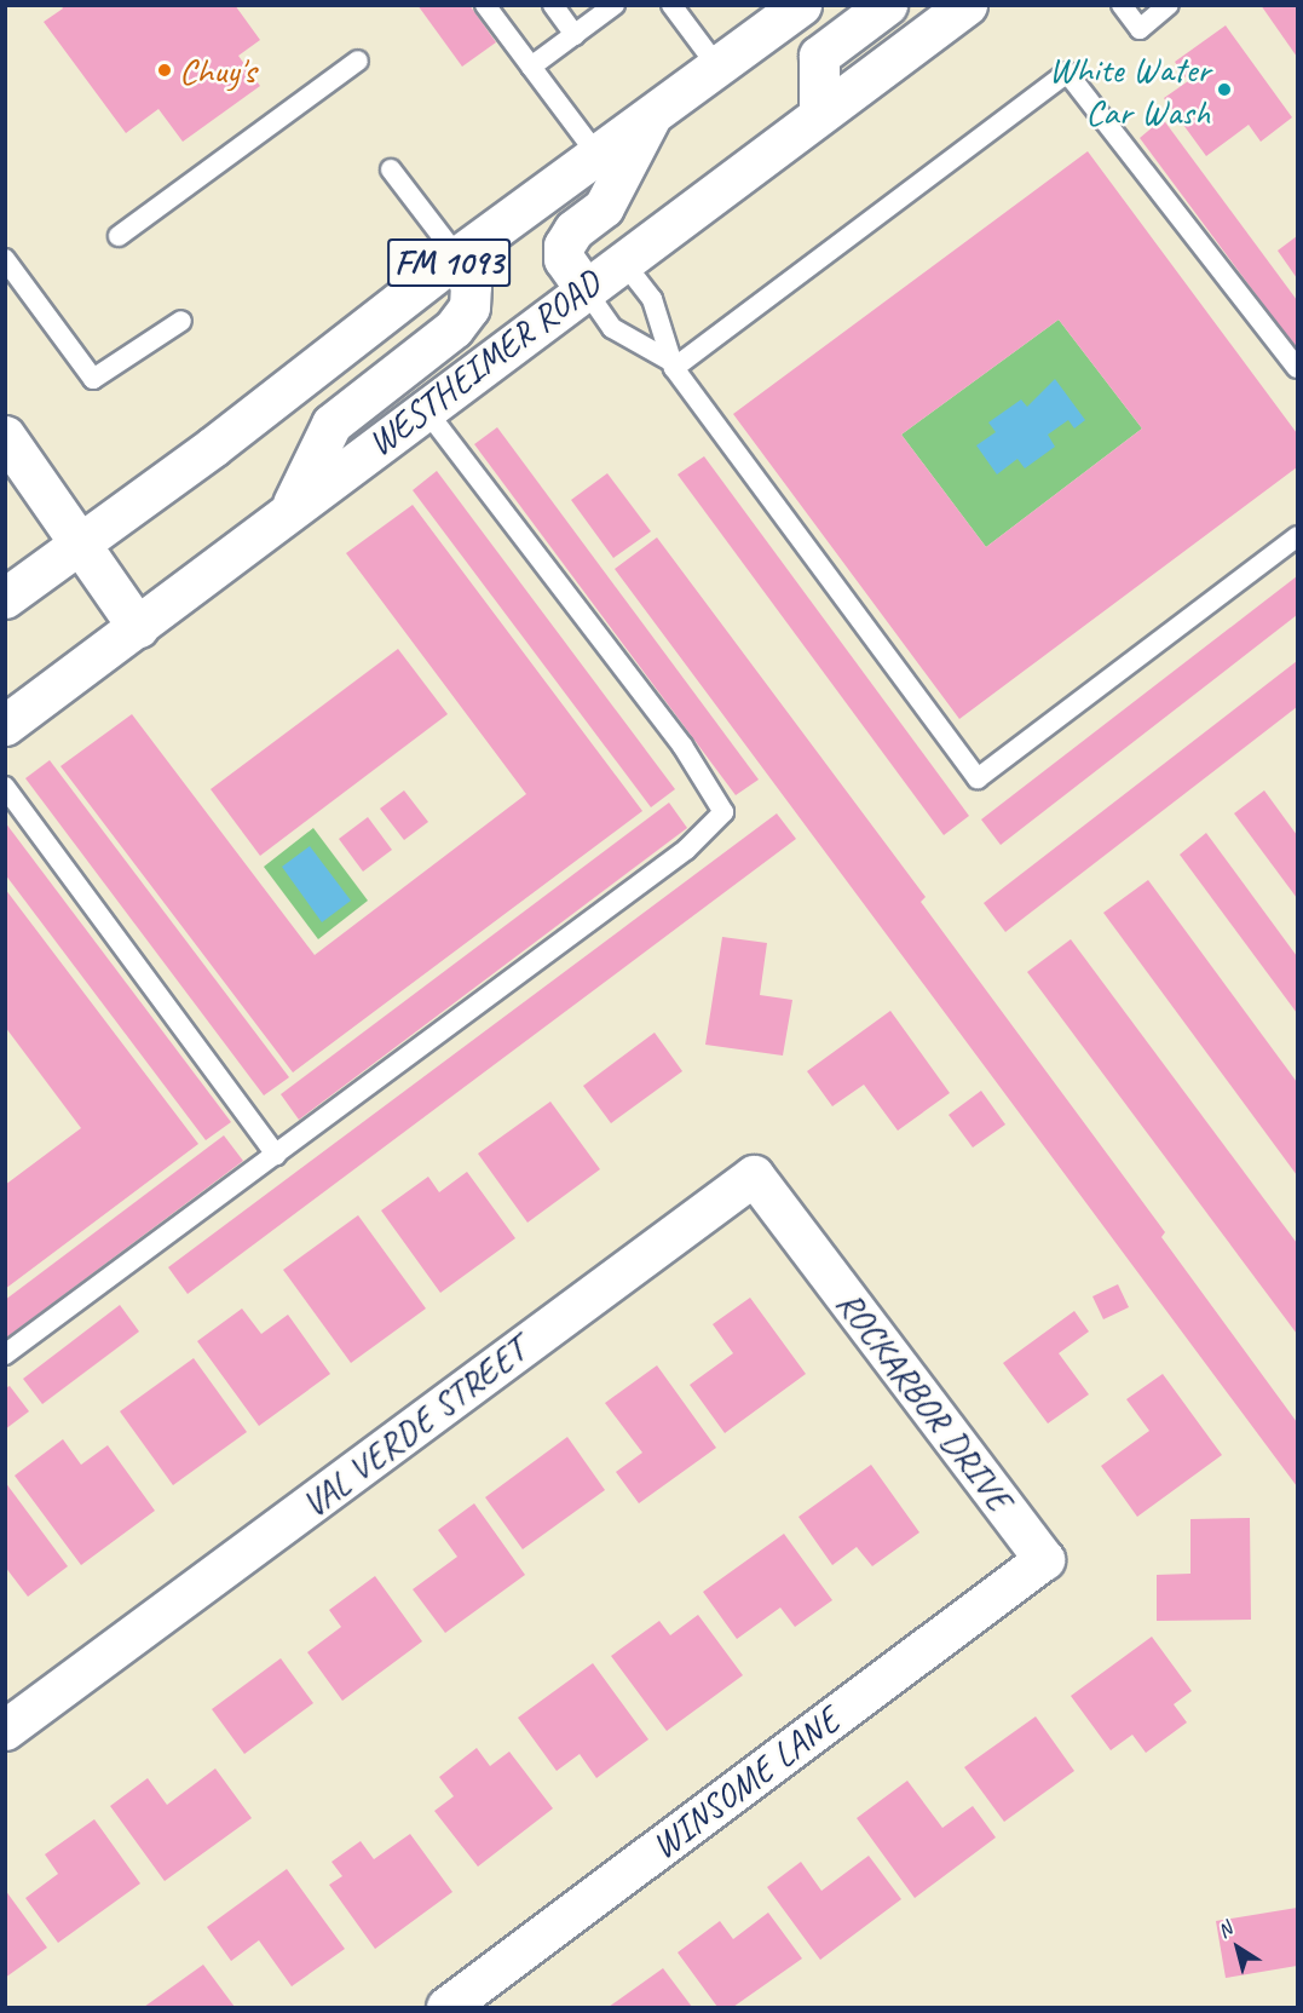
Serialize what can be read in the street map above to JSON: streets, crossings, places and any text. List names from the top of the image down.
{
  "streets": {
    "main road": [
      "FM 1093",
      "WESTHEIMER ROAD",
      "ROCKARBOR DRIVE",
      "VAL VERDE STREET",
      "WINSOME LANE"
    ]
  },
  "crossings": [
    ["ROCKARBOR DRIVE", "VAL VERDE STREET"],
    ["ROCKARBOR DRIVE", "WINSOME LANE"]
  ],
  "places": ["Chuy's", "White Water Car Wash"],
  "north": "top left"
}
